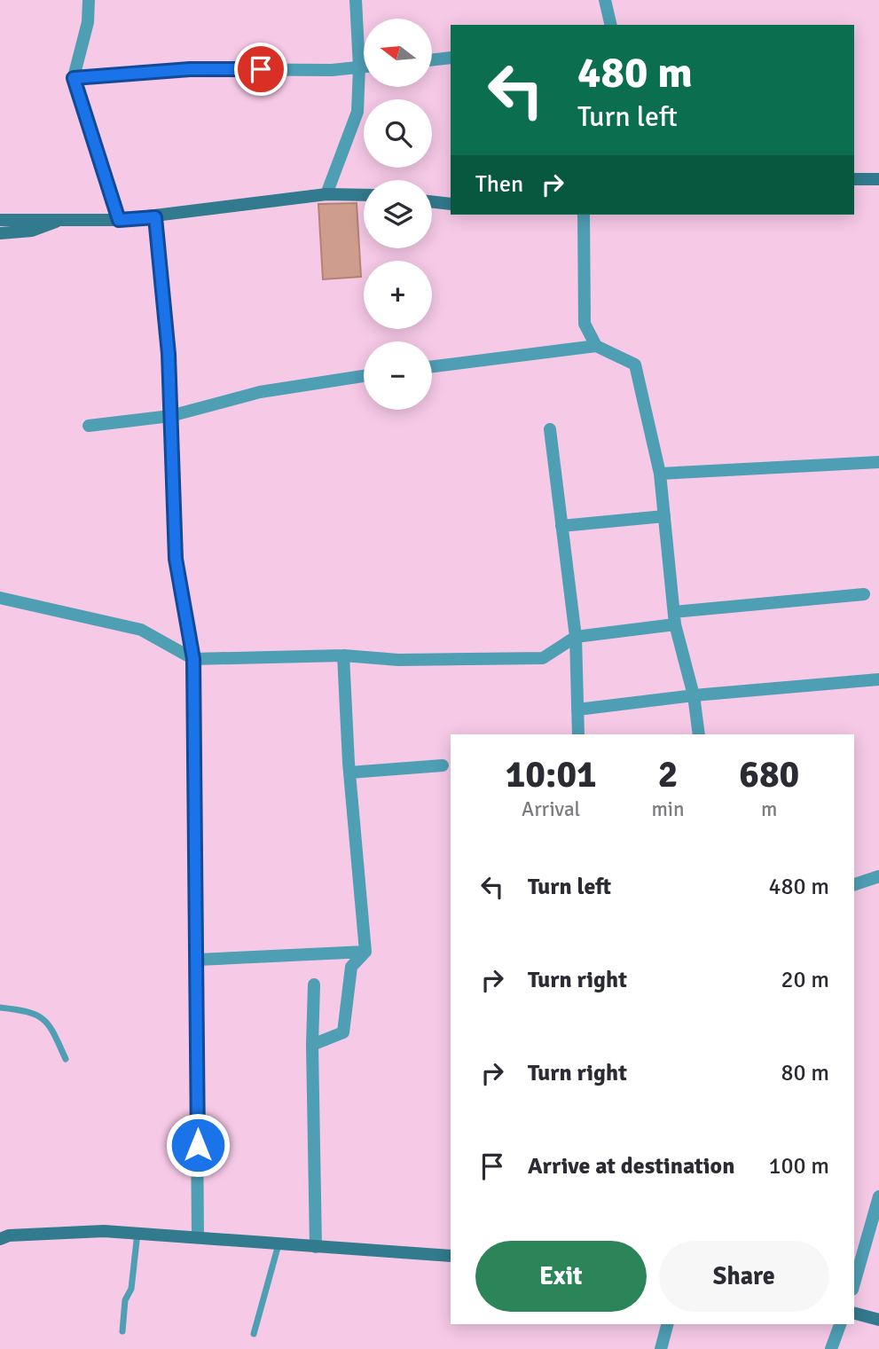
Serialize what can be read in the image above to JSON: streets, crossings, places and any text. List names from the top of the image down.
{
  "north": "left",
  "page": {
    "map_buttons": ["+", "−"],
    "turn": ["480 m", "Turn left"],
    "then": "Then",
    "eta": [
      "10:01",
      "Arrival",
      "2",
      "min",
      "680",
      "m"
    ],
    "list": [
      {
        "name": "Turn left",
        "value": "480 m"
      },
      {
        "name": "Turn right",
        "value": "20 m"
      },
      {
        "name": "Turn right",
        "value": "80 m"
      },
      {
        "name": "Arrive at destination",
        "value": "100 m"
      }
    ],
    "buttons": ["Exit", "Share"]
  }
}
